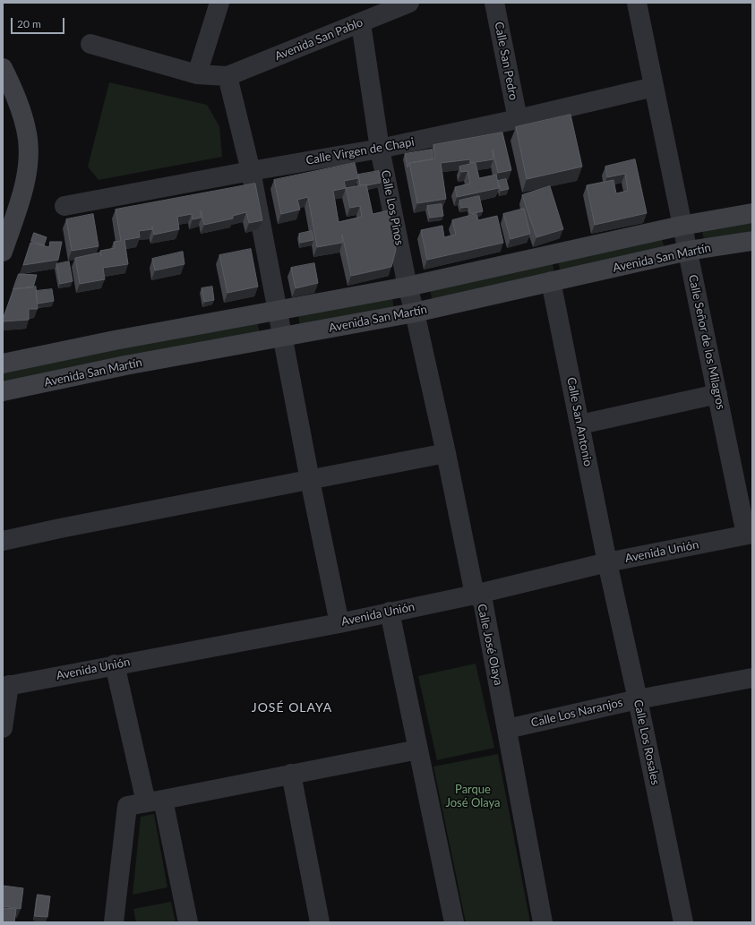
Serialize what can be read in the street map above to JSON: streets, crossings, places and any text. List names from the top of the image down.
{
  "streets": {
    "main road": ["Avenida San Martín"],
    "street": [
      "Avenida San Pablo",
      "Calle San Pedro",
      "Calle Virgen de Chapi",
      "Calle Los Pinos",
      "Calle Señor de los Milagros",
      "Calle San Antonio",
      "Avenida Unión",
      "Calle José Olaya",
      "Calle Los Naranjos",
      "Calle Los Rosales"
    ]
  },
  "crossings": [
    ["Avenida San Pablo", "Calle Los Pinos"],
    ["Calle San Pedro", "Calle Virgen de Chapi"],
    ["Calle Virgen de Chapi", "Calle Los Pinos"],
    ["Calle Virgen de Chapi", "Calle Señor de los Milagros"],
    ["Calle Los Pinos", "Calle José Olaya"],
    ["Avenida San Martín", "Calle Señor de los Milagros"],
    ["Avenida San Martín", "Calle San Antonio"],
    ["Avenida San Martín", "Calle José Olaya"],
    ["Calle Señor de los Milagros", "Avenida Unión"],
    ["Calle San Antonio", "Avenida Unión"],
    ["Calle San Antonio", "Calle Los Rosales"],
    ["Avenida Unión", "Calle José Olaya"],
    ["Avenida Unión", "Calle Los Rosales"],
    ["Calle José Olaya", "Calle Los Naranjos"],
    ["Calle Los Naranjos", "Calle Los Rosales"]
  ],
  "districts": ["JOSÉ OLAYA"],
  "parks": ["Parque José Olaya"],
  "scale_bar": "20 m"
}
